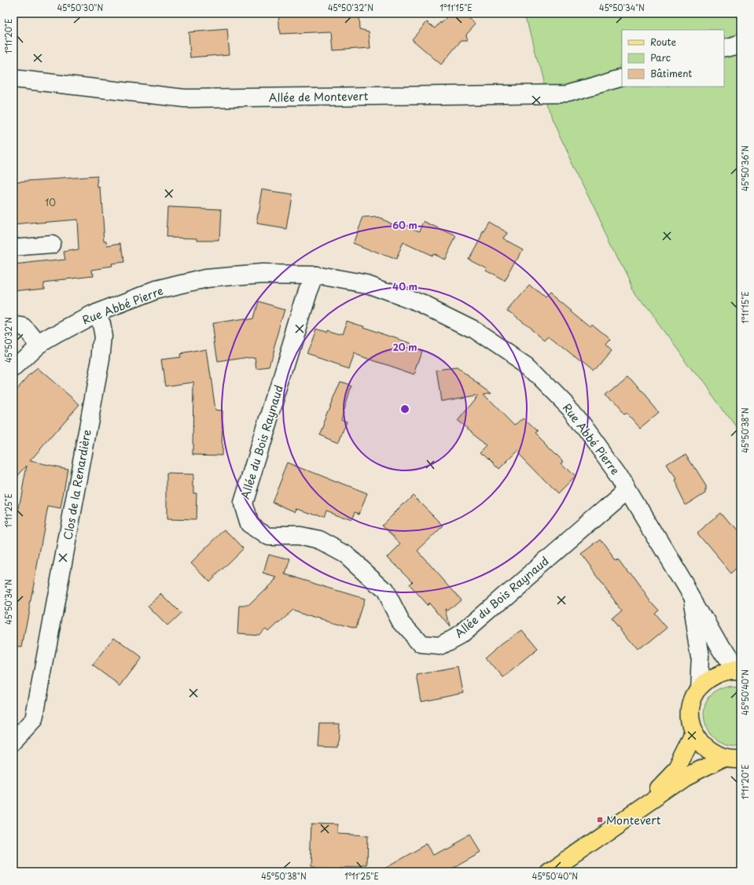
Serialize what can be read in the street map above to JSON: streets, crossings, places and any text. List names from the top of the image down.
{
  "streets": {
    "street": [
      "Allée de Montevert",
      "Rue Abbé Pierre",
      "Allée du Bois Raynaud",
      "Clos de la Renardière"
    ]
  },
  "crossings": [
    ["Rue Abbé Pierre", "Allée du Bois Raynaud"],
    ["Rue Abbé Pierre", "Clos de la Renardière"]
  ],
  "places": {
    "transit": ["Montevert"]
  },
  "house_numbers": ["10"],
  "legend": ["Route", "Parc", "Bâtiment"],
  "coordinates": [
    "45°50'30\"N",
    "45°50'32\"N",
    "1°11'15\"E",
    "45°50'34\"N",
    "1°11'20\"E",
    "45°50'36\"N",
    "45°50'38\"N",
    "1°11'25\"E",
    "45°50'40\"N"
  ],
  "rings": ["60 m", "40 m", "20 m"]
}
